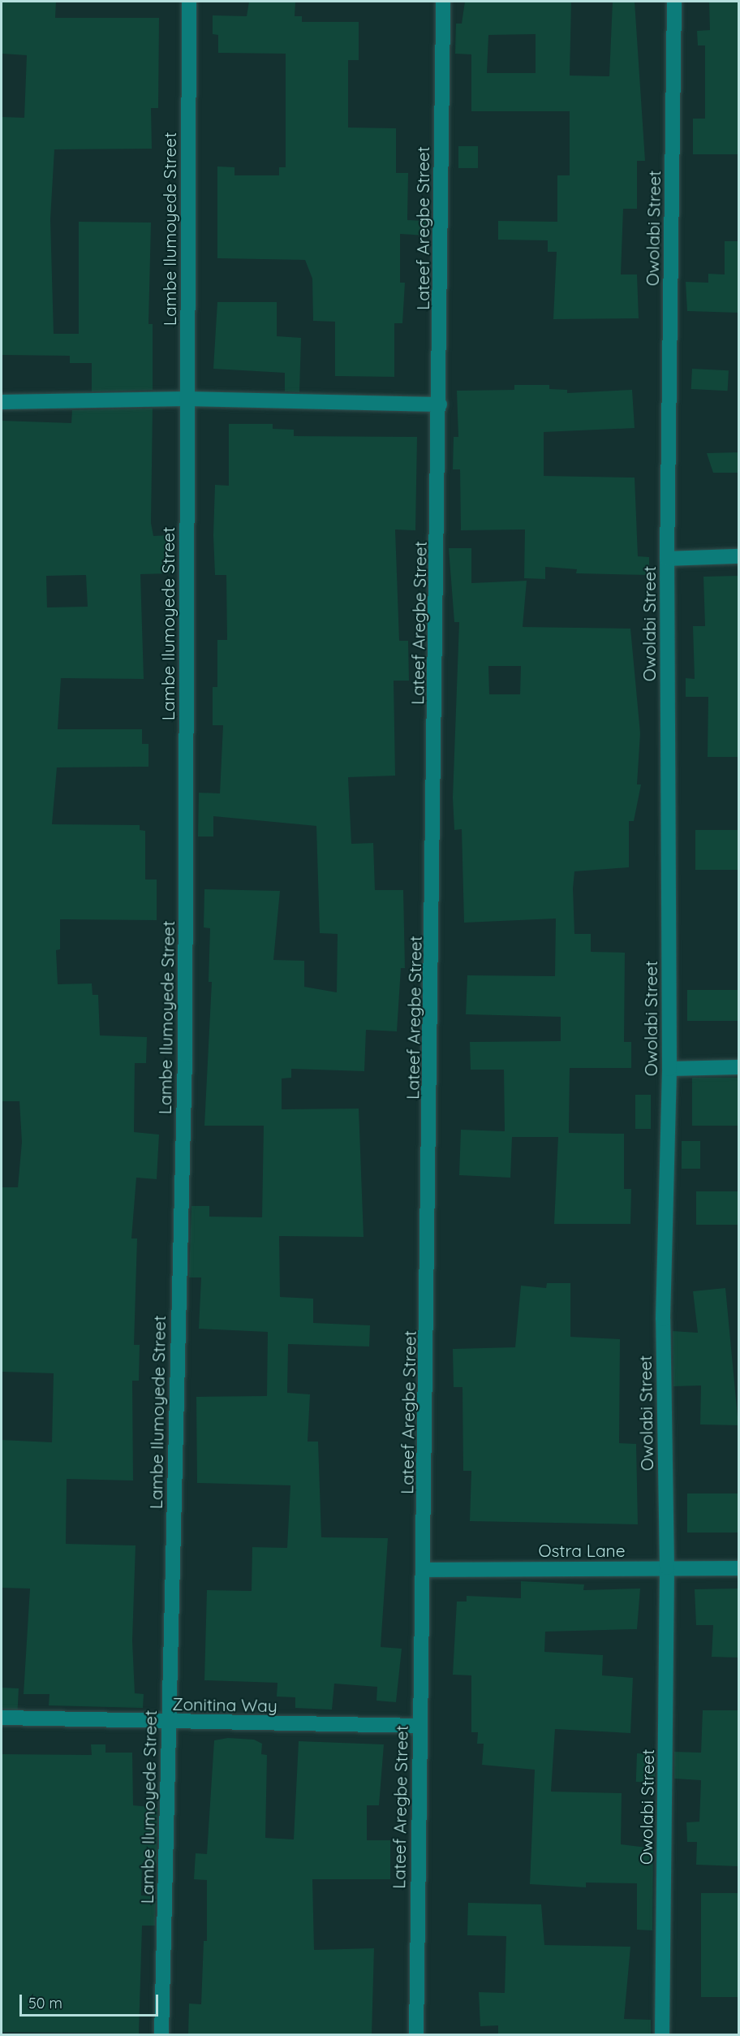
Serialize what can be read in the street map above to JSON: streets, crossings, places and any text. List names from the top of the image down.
{
  "streets": {
    "street": [
      "Lateef Aregbe Street",
      "Owolabi Street",
      "Lambe Ilumoyede Street",
      "Ostra Lane",
      "Zonitina Way"
    ]
  },
  "crossings": [
    ["Lateef Aregbe Street", "Ostra Lane"],
    ["Lateef Aregbe Street", "Zonitina Way"],
    ["Owolabi Street", "Ostra Lane"],
    ["Lambe Ilumoyede Street", "Zonitina Way"]
  ],
  "scale_bar": "50 m"
}
